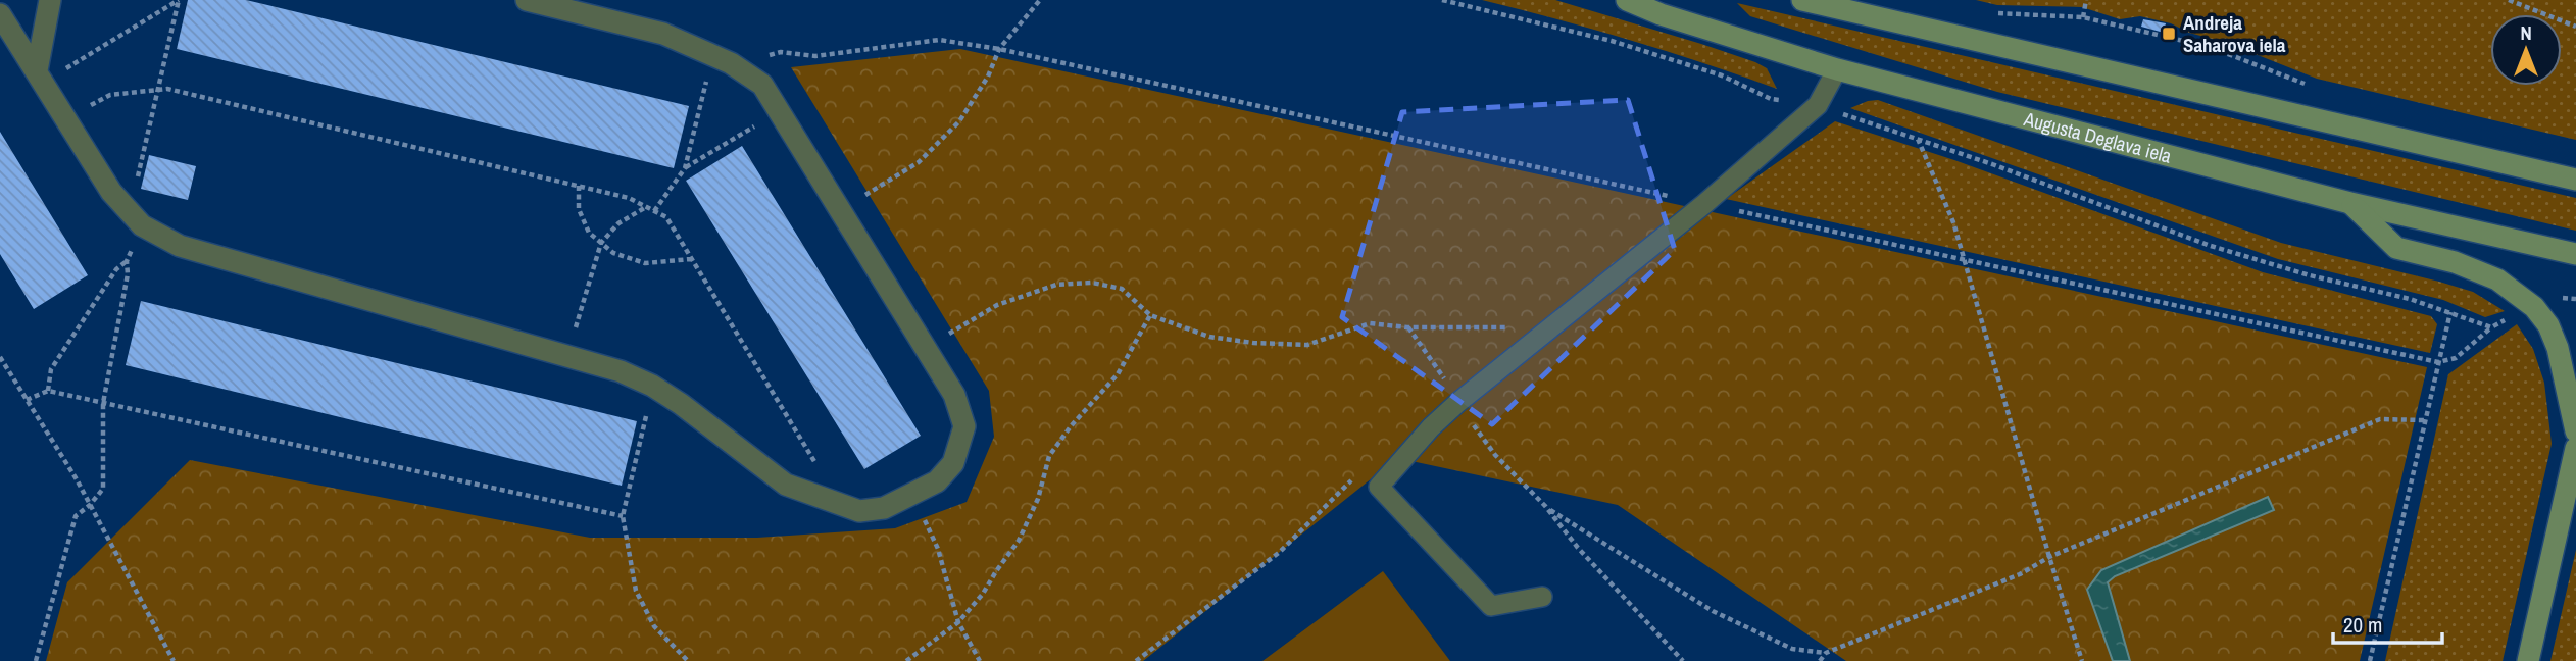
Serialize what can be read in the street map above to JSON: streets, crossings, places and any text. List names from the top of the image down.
{
  "streets": {
    "main road": ["Augusta Deglava iela"]
  },
  "places": {
    "transit": ["Andreja Saharova iela"]
  },
  "scale_bar": "20 m",
  "north": "top"
}
